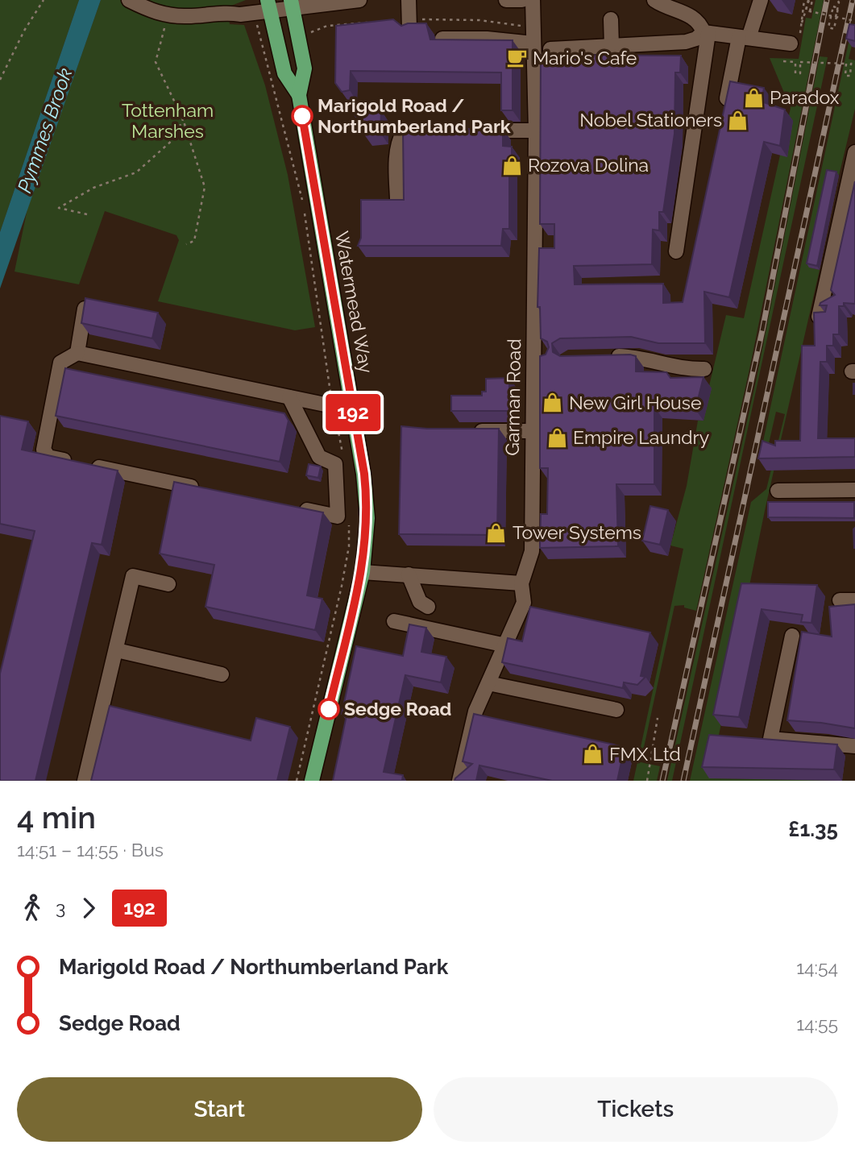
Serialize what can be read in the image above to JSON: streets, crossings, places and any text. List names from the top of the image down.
{
  "streets": {
    "main road": ["Watermead Way"],
    "street": ["Garman Road"]
  },
  "water": ["Pymmes Brook"],
  "parks": ["Tottenham Marshes"],
  "places": {
    "cafe": ["Mario's Cafe"],
    "shop": [
      "Paradox",
      "Nobel Stationers",
      "Rozova Dolina",
      "New Girl House",
      "Empire Laundry",
      "Tower Systems",
      "FMX Ltd"
    ],
    "other": ["Marigold Road / Northumberland Park", "Sedge Road"]
  },
  "lines": ["bus line 192"],
  "page": {
    "on_map": "192",
    "heading": ["4 min", "14:51 – 14:55 · Bus", "£1.35"],
    "legs": ["3", "192"],
    "list": [
      {
        "name": "Marigold Road / Northumberland Park",
        "value": "14:54"
      },
      {
        "name": "Sedge Road",
        "value": "14:55"
      }
    ],
    "buttons": ["Start", "Tickets"]
  }
}
